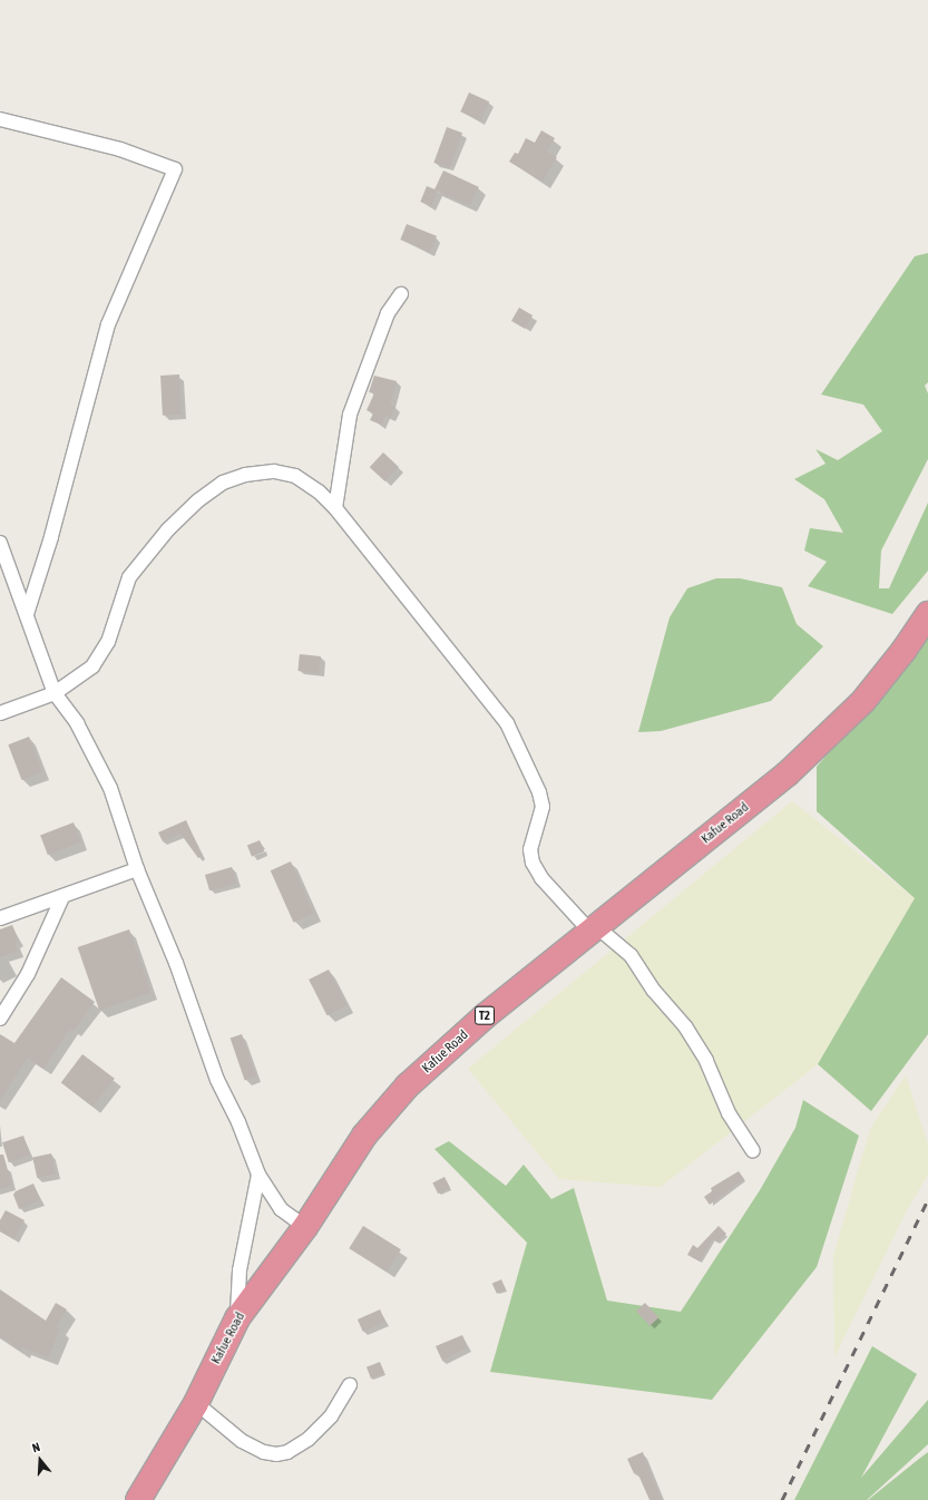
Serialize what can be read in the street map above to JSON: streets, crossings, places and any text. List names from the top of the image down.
{
  "streets": {
    "highway": ["Kafue Road", "T2"]
  },
  "north": "top"
}
